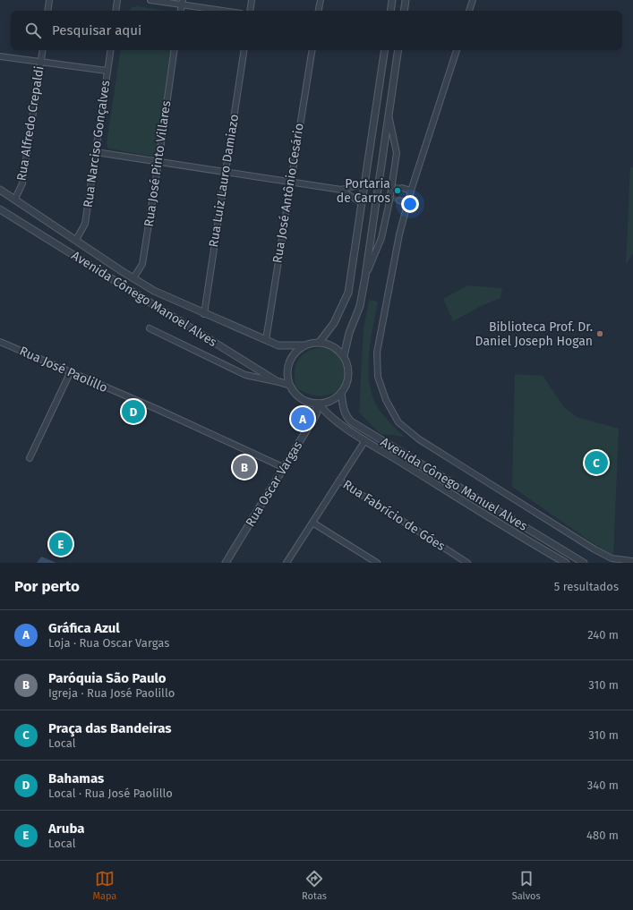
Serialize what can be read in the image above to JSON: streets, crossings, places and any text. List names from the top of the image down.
{
  "streets": {
    "street": [
      "Rua Alfredo Crepaldi",
      "Rua Narciso Gonçalves",
      "Rua José Pinto Villares",
      "Rua Luiz Lauro Damiazo",
      "Rua José Antônio Cesário",
      "Avenida Cônego Manoel Alves",
      "Rua José Paolillo",
      "Rua Oscar Vargas",
      "Avenida Cônego Manuel Alves",
      "Rua Fabrício de Góes"
    ]
  },
  "crossings": [
    ["Rua Alfredo Crepaldi", "Avenida Cônego Manoel Alves"],
    ["Rua Narciso Gonçalves", "Avenida Cônego Manoel Alves"],
    ["Rua José Pinto Villares", "Avenida Cônego Manoel Alves"],
    ["Rua Luiz Lauro Damiazo", "Avenida Cônego Manoel Alves"],
    ["Rua José Antônio Cesário", "Avenida Cônego Manoel Alves"],
    ["Avenida Cônego Manoel Alves", "Rua Oscar Vargas"],
    ["Avenida Cônego Manoel Alves", "Avenida Cônego Manuel Alves"],
    ["Rua José Paolillo", "Rua Oscar Vargas"],
    ["Rua Oscar Vargas", "Avenida Cônego Manuel Alves"]
  ],
  "places": ["Portaria de Carros", "Biblioteca Prof. Dr. Daniel Joseph Hogan"],
  "page": {
    "search": "Pesquisar aqui",
    "pins": [
      "D",
      "A",
      "C",
      "B",
      "E"
    ],
    "heading": ["Por perto", "5 resultados"],
    "list": [
      {
        "mark": "A",
        "name": "Gráfica Azul",
        "note": "Loja · Rua Oscar Vargas",
        "value": "240 m"
      },
      {
        "mark": "B",
        "name": "Paróquia São Paulo",
        "note": "Igreja · Rua José Paolillo",
        "value": "310 m"
      },
      {
        "mark": "C",
        "name": "Praça das Bandeiras",
        "note": "Local",
        "value": "310 m"
      },
      {
        "mark": "D",
        "name": "Bahamas",
        "note": "Local · Rua José Paolillo",
        "value": "340 m"
      },
      {
        "mark": "E",
        "name": "Aruba",
        "note": "Local",
        "value": "480 m"
      }
    ],
    "nav": ["Mapa", "Rotas", "Salvos"]
  }
}
